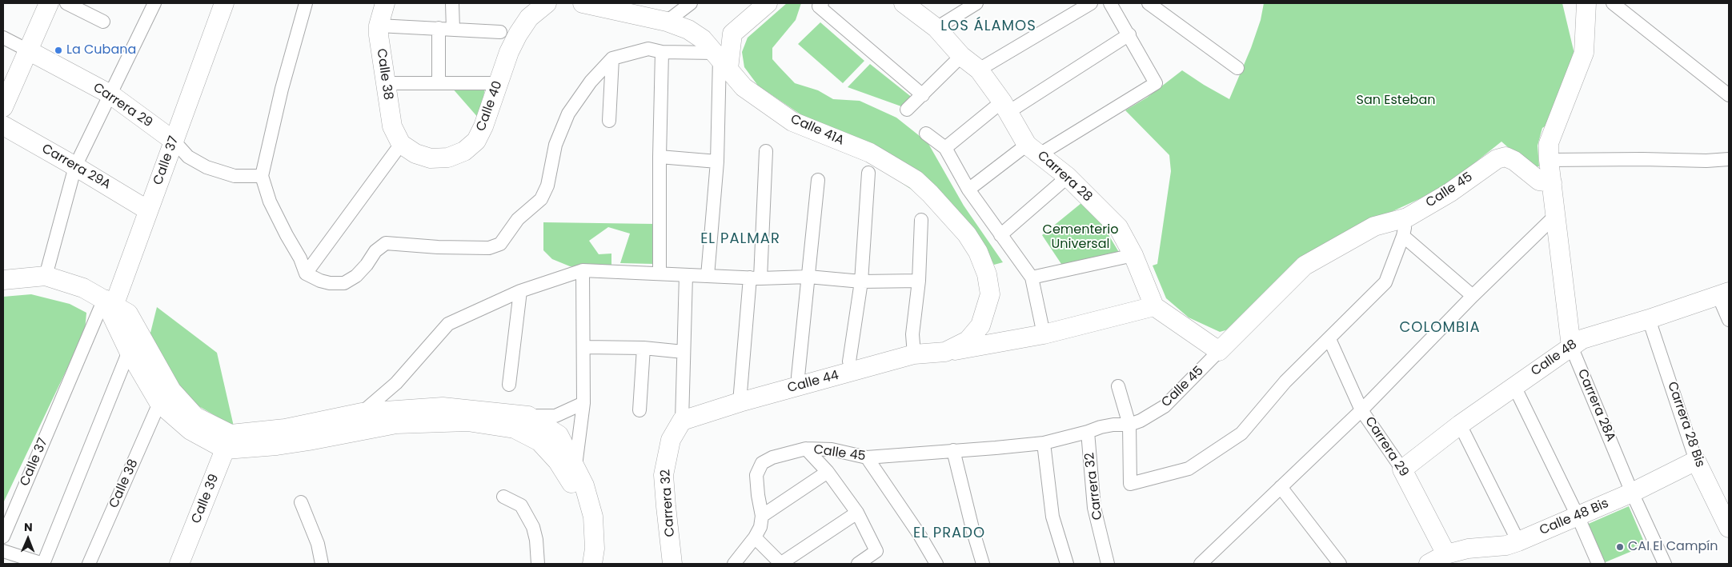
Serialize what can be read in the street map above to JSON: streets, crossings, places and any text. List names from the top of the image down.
{
  "streets": {
    "main road": [
      "Calle 38",
      "Carrera 29",
      "Calle 40",
      "Calle 41A",
      "Calle 37",
      "Carrera 29A",
      "Carrera 28",
      "Calle 45",
      "Calle 48",
      "Calle 44",
      "Carrera 28A",
      "Carrera 28 Bis",
      "Carrera 32",
      "Calle 39",
      "Calle 48 Bis"
    ]
  },
  "crossings": [
    ["Calle 38", "Calle 40"],
    ["Carrera 29", "Calle 37"],
    ["Carrera 29", "Calle 48"],
    ["Carrera 29", "Calle 48 Bis"],
    ["Calle 41A", "Calle 44"],
    ["Calle 37", "Carrera 29A"],
    ["Carrera 28", "Calle 44"],
    ["Calle 45", "Carrera 28A"],
    ["Calle 45", "Carrera 32"],
    ["Calle 48", "Carrera 28A"],
    ["Calle 48", "Carrera 28 Bis"],
    ["Calle 44", "Carrera 32"],
    ["Carrera 28A", "Calle 48 Bis"],
    ["Carrera 28 Bis", "Calle 48 Bis"]
  ],
  "districts": [
    "LOS ÁLAMOS",
    "EL PALMAR",
    "COLOMBIA",
    "EL PRADO"
  ],
  "parks": ["San Esteban", "Cementerio Universal"],
  "places": ["La Cubana", "CAI El Campín"],
  "north": "top"
}
